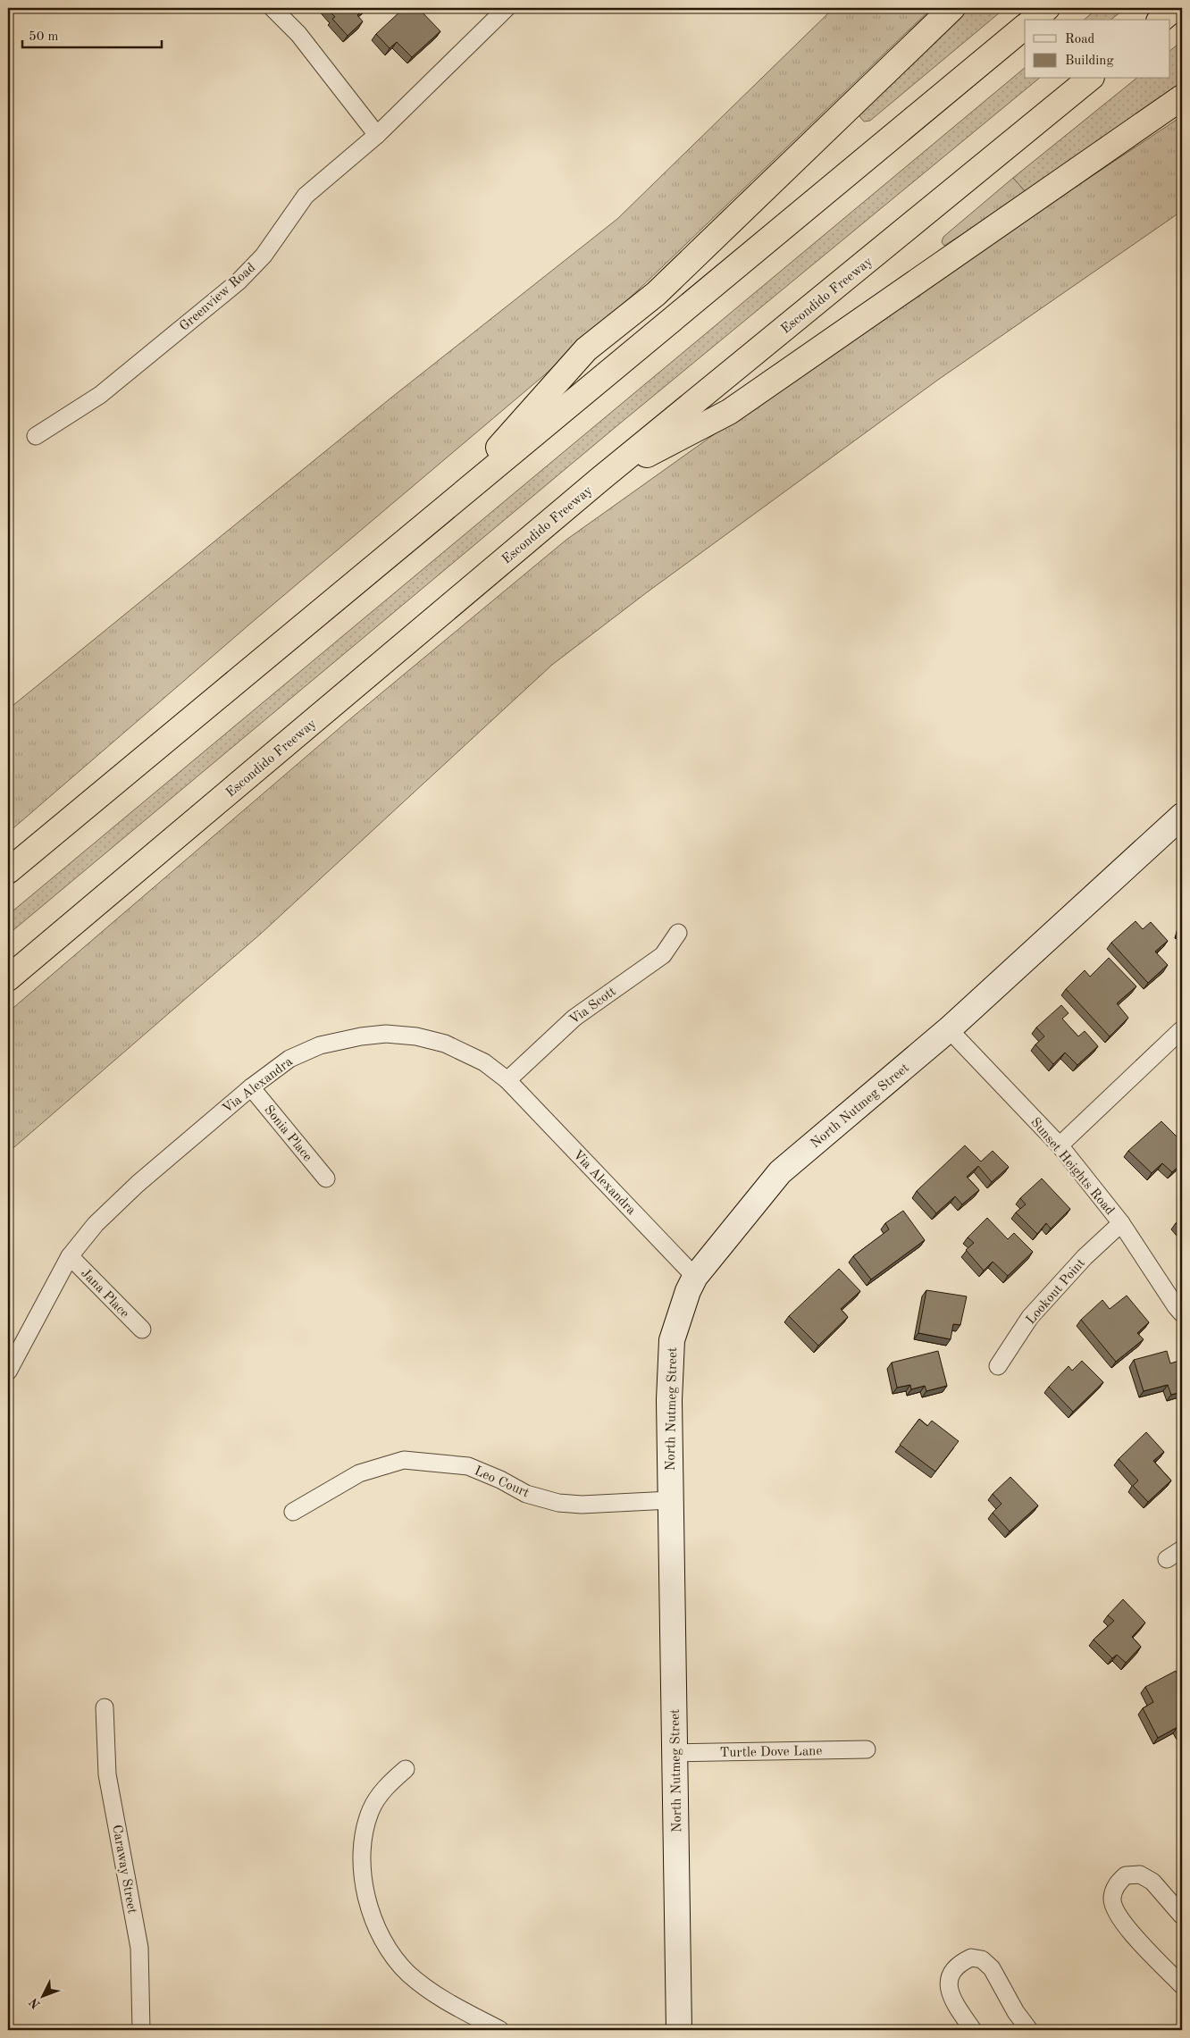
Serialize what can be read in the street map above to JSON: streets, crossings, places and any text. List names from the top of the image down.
{
  "streets": {
    "highway": ["Escondido Freeway"],
    "street": [
      "Greenview Road",
      "Via Scott",
      "Via Alexandra",
      "North Nutmeg Street",
      "Sonia Place",
      "Sunset Heights Road",
      "Lookout Point",
      "Jana Place",
      "Leo Court",
      "Turtle Dove Lane",
      "Caraway Street"
    ]
  },
  "crossings": [
    ["Via Scott", "Via Alexandra"],
    ["Via Alexandra", "North Nutmeg Street"],
    ["Via Alexandra", "Sonia Place"],
    ["Via Alexandra", "Jana Place"],
    ["North Nutmeg Street", "Sunset Heights Road"],
    ["North Nutmeg Street", "Leo Court"],
    ["North Nutmeg Street", "Turtle Dove Lane"],
    ["Sunset Heights Road", "Lookout Point"]
  ],
  "legend": ["Road", "Building"],
  "scale_bar": "50 m",
  "north": "bottom left"
}
